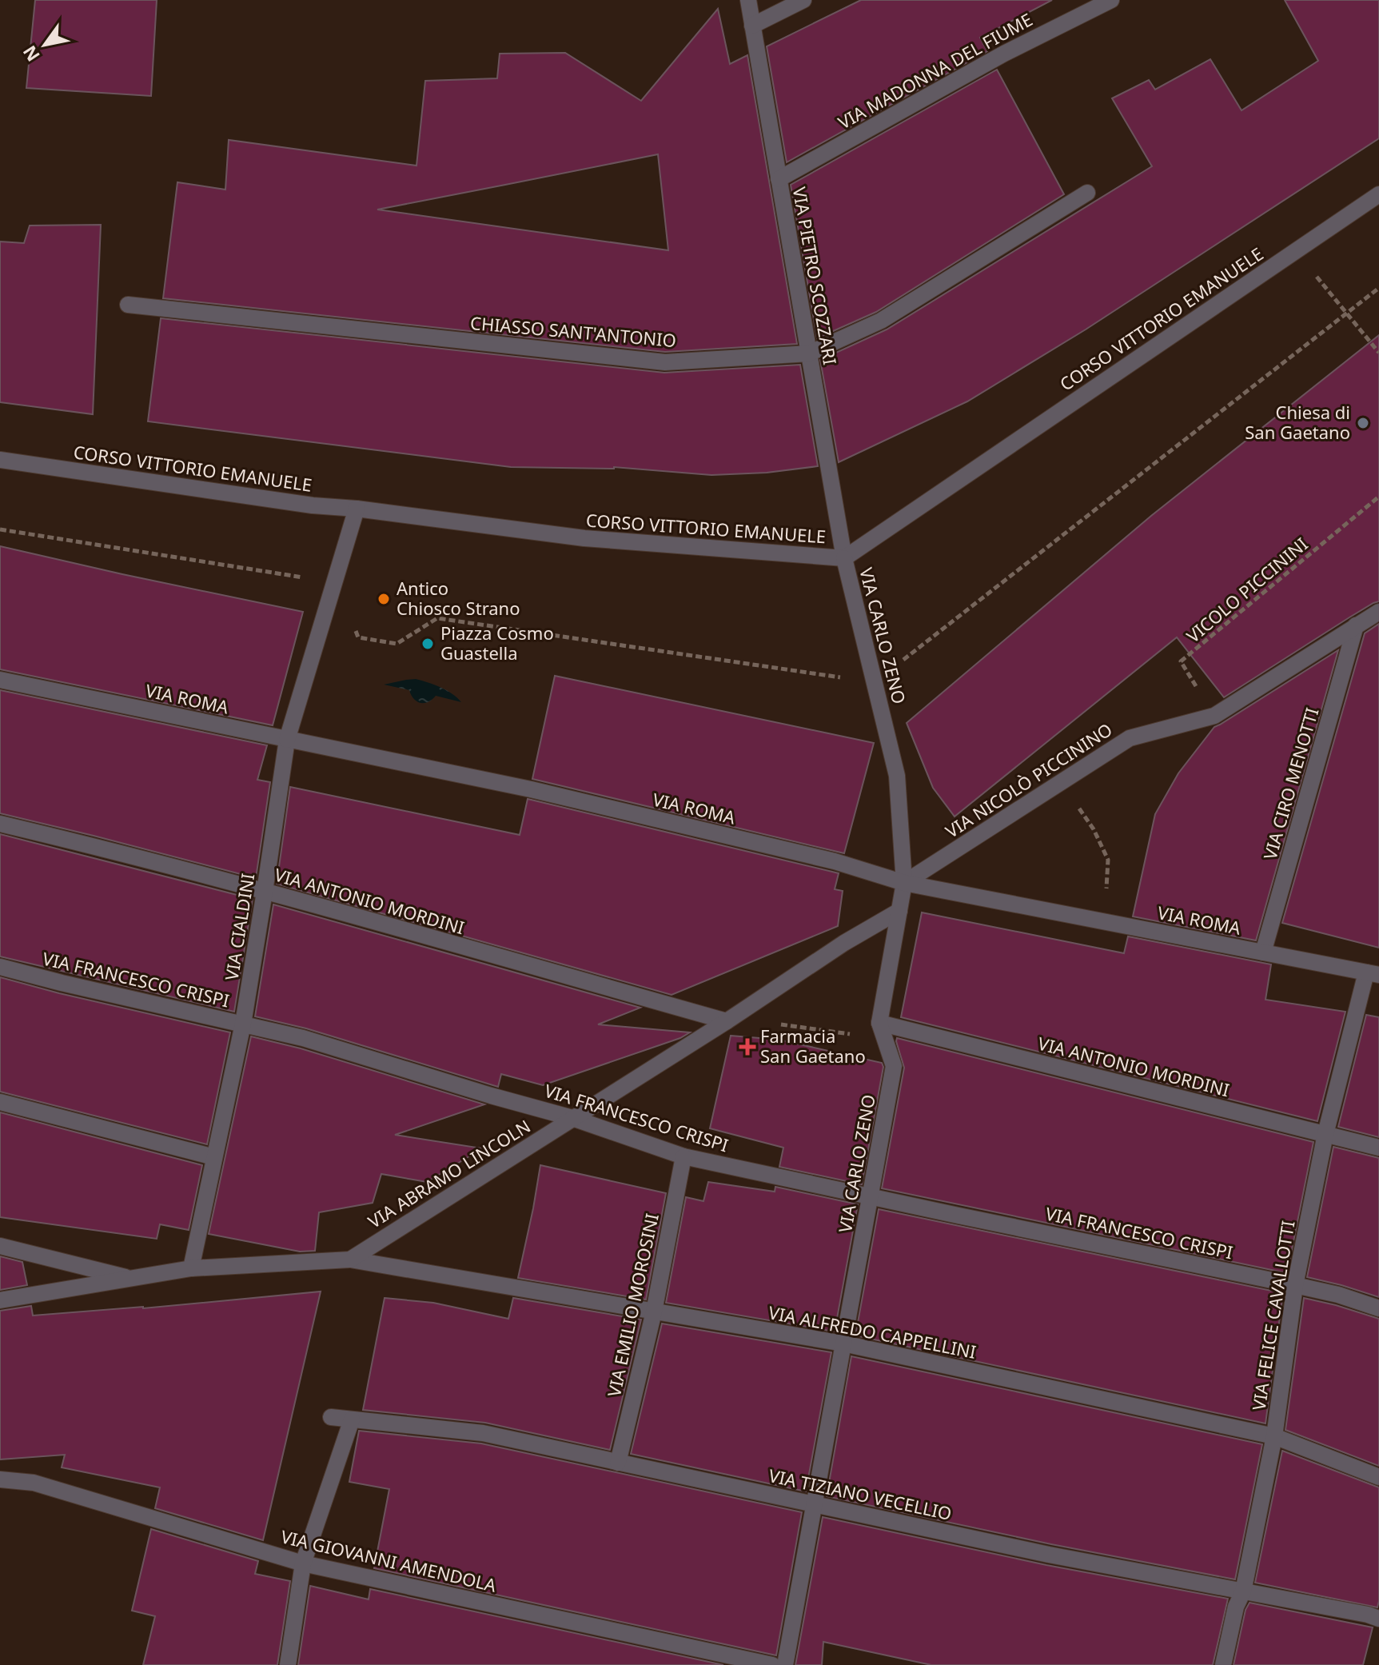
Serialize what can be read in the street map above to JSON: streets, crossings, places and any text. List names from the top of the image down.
{
  "streets": {
    "street": [
      "VIA MADONNA DEL FIUME",
      "VIA PIETRO SCOZZARI",
      "CORSO VITTORIO EMANUELE",
      "CHIASSO SANT'ANTONIO",
      "VIA CARLO ZENO",
      "VIA ROMA",
      "VIA NICOLÒ PICCININO",
      "VIA CIRO MENOTTI",
      "VIA ANTONIO MORDINI",
      "VIA CIALDINI",
      "VIA FRANCESCO CRISPI",
      "VIA ABRAMO LINCOLN",
      "VIA EMILIO MOROSINI",
      "VIA FELICE CAVALLOTTI",
      "VIA ALFREDO CAPPELLINI",
      "VIA TIZIANO VECELLIO",
      "VIA GIOVANNI AMENDOLA"
    ],
    "path": ["VICOLO PICCININI"]
  },
  "crossings": [
    ["VIA MADONNA DEL FIUME", "VIA PIETRO SCOZZARI"],
    ["VIA PIETRO SCOZZARI", "CORSO VITTORIO EMANUELE"],
    ["VIA PIETRO SCOZZARI", "CHIASSO SANT'ANTONIO"],
    ["VIA PIETRO SCOZZARI", "VIA CARLO ZENO"],
    ["CORSO VITTORIO EMANUELE", "VIA CARLO ZENO"],
    ["VICOLO PICCININI", "VIA NICOLÒ PICCININO"],
    ["VIA CARLO ZENO", "VIA ROMA"],
    ["VIA CARLO ZENO", "VIA NICOLÒ PICCININO"],
    ["VIA CARLO ZENO", "VIA ANTONIO MORDINI"],
    ["VIA CARLO ZENO", "VIA FRANCESCO CRISPI"],
    ["VIA CARLO ZENO", "VIA ABRAMO LINCOLN"],
    ["VIA CARLO ZENO", "VIA ALFREDO CAPPELLINI"],
    ["VIA CARLO ZENO", "VIA TIZIANO VECELLIO"],
    ["VIA ROMA", "VIA NICOLÒ PICCININO"],
    ["VIA ROMA", "VIA CIRO MENOTTI"],
    ["VIA ROMA", "VIA CIALDINI"],
    ["VIA ROMA", "VIA FELICE CAVALLOTTI"],
    ["VIA NICOLÒ PICCININO", "VIA CIRO MENOTTI"],
    ["VIA ANTONIO MORDINI", "VIA CIALDINI"],
    ["VIA ANTONIO MORDINI", "VIA ABRAMO LINCOLN"],
    ["VIA ANTONIO MORDINI", "VIA FELICE CAVALLOTTI"],
    ["VIA CIALDINI", "VIA FRANCESCO CRISPI"],
    ["VIA CIALDINI", "VIA ABRAMO LINCOLN"],
    ["VIA FRANCESCO CRISPI", "VIA ABRAMO LINCOLN"],
    ["VIA FRANCESCO CRISPI", "VIA EMILIO MOROSINI"],
    ["VIA FRANCESCO CRISPI", "VIA FELICE CAVALLOTTI"],
    ["VIA ABRAMO LINCOLN", "VIA ALFREDO CAPPELLINI"],
    ["VIA EMILIO MOROSINI", "VIA ALFREDO CAPPELLINI"],
    ["VIA EMILIO MOROSINI", "VIA TIZIANO VECELLIO"],
    ["VIA FELICE CAVALLOTTI", "VIA ALFREDO CAPPELLINI"],
    ["VIA FELICE CAVALLOTTI", "VIA TIZIANO VECELLIO"]
  ],
  "places": {
    "other": ["Chiesa di San Gaetano", "Antico Chiosco Strano", "Piazza Cosmo Guastella"],
    "health": ["Farmacia San Gaetano"]
  },
  "north": "bottom left"
}
